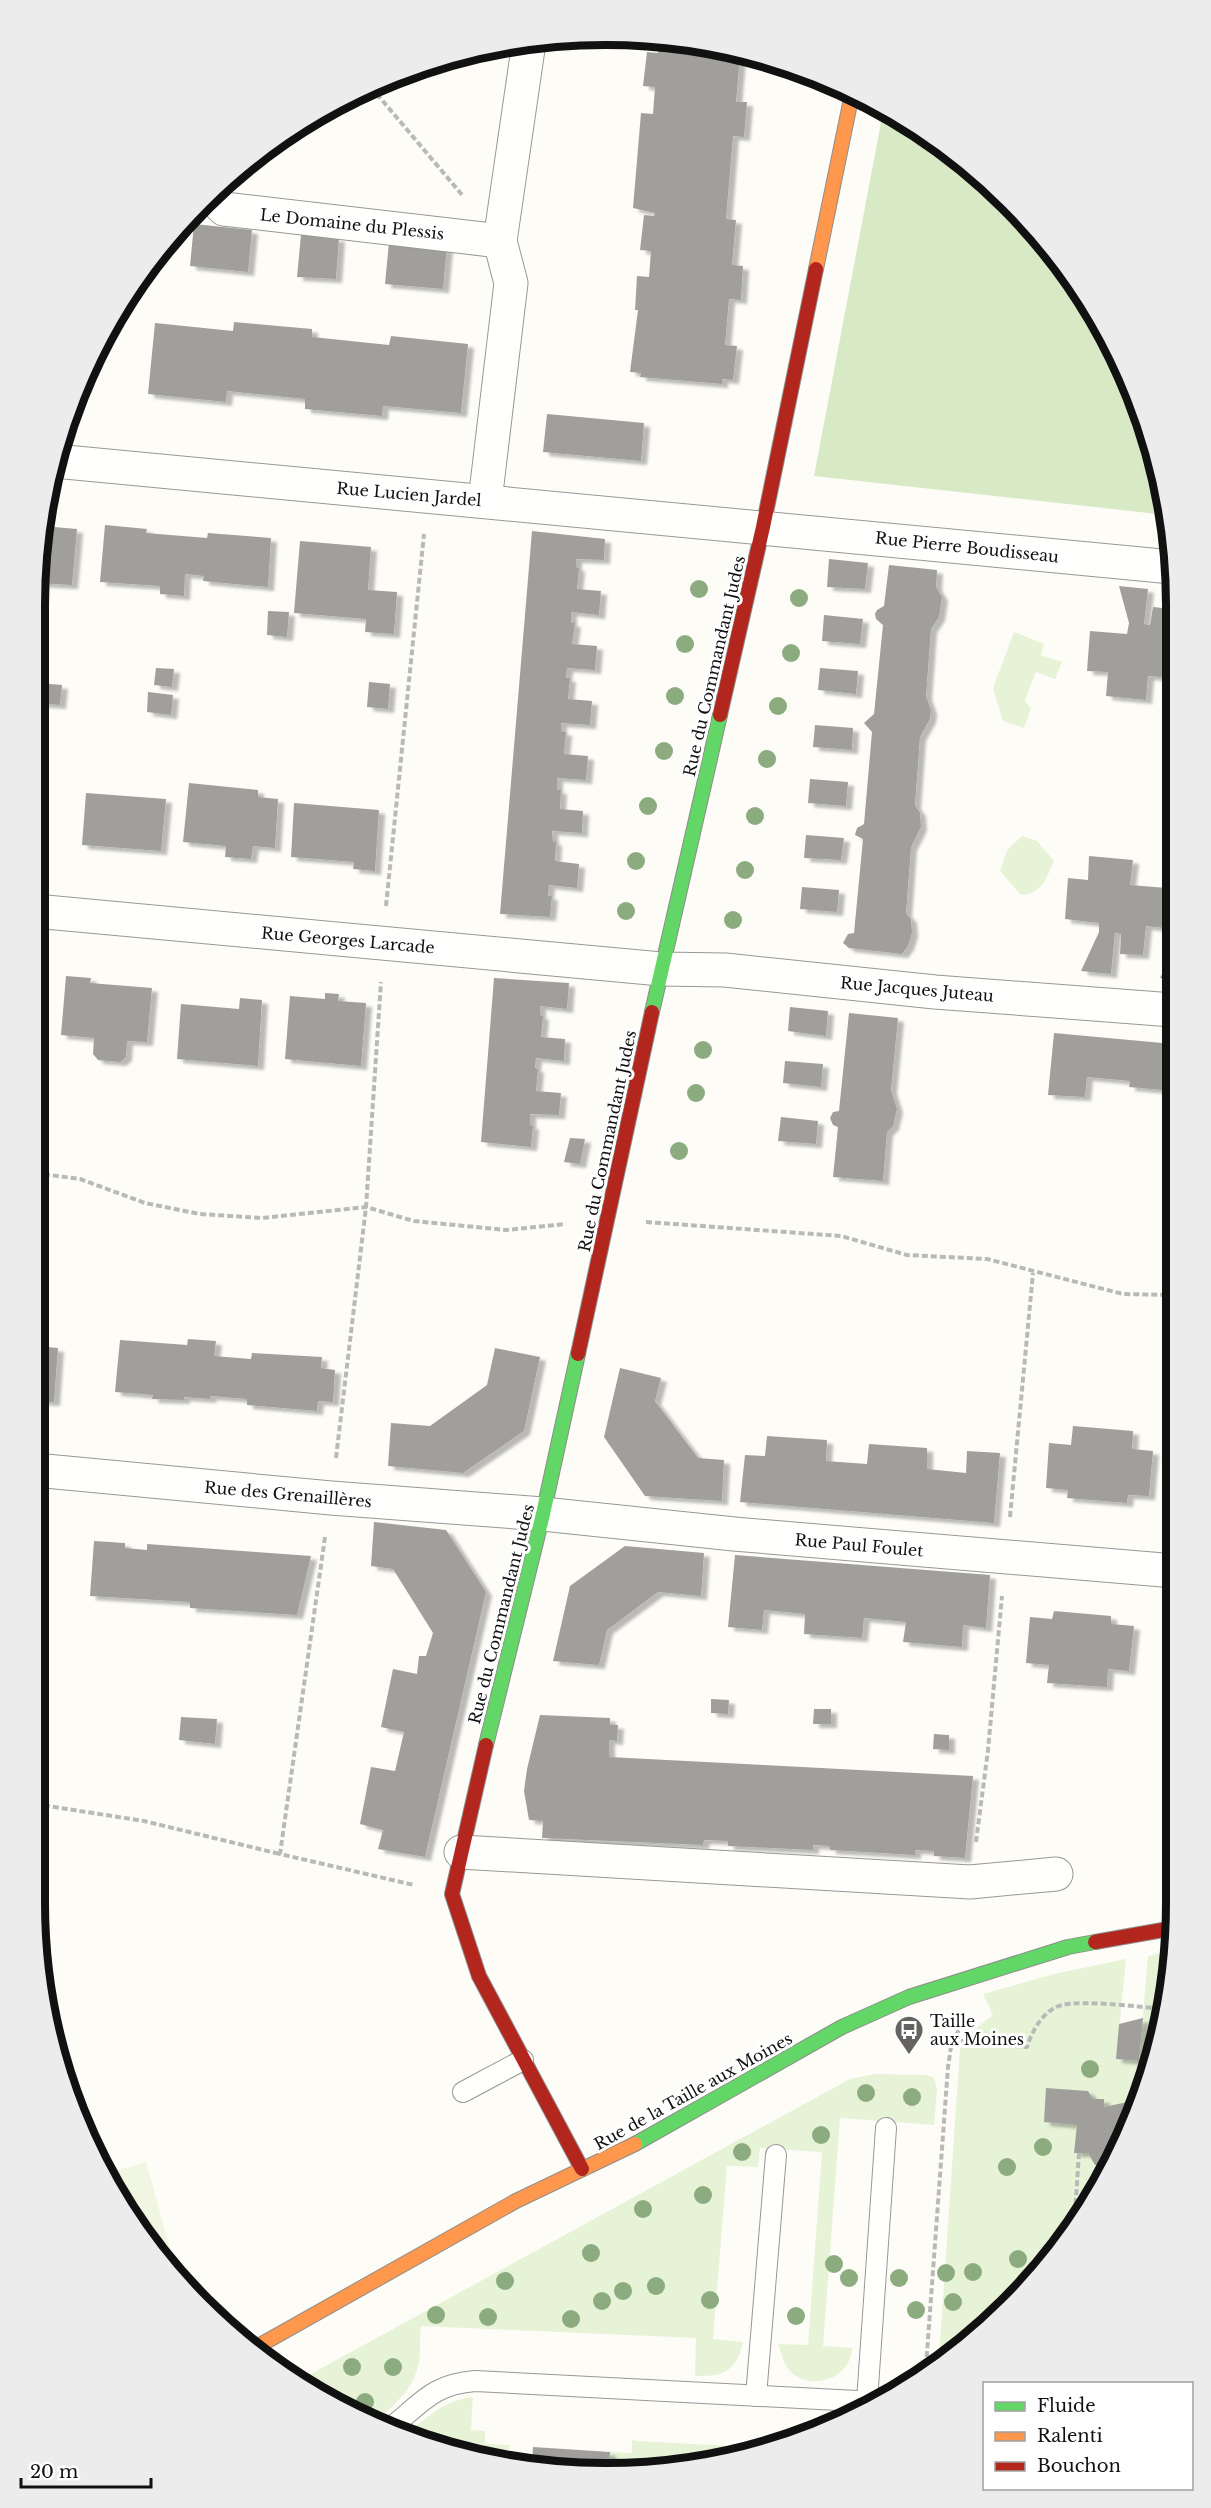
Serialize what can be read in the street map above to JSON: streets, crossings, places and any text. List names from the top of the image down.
{
  "streets": {
    "street": [
      "Le Domaine du Plessis",
      "Rue Lucien Jardel",
      "Rue Pierre Boudisseau",
      "Rue du Commandant Judes",
      "Rue Georges Larcade",
      "Rue Jacques Juteau",
      "Rue des Grenaillères",
      "Rue Paul Foulet",
      "Rue de la Taille aux Moines"
    ]
  },
  "crossings": [
    ["Rue Lucien Jardel", "Rue Pierre Boudisseau"],
    ["Rue Lucien Jardel", "Rue du Commandant Judes"],
    ["Rue Pierre Boudisseau", "Rue du Commandant Judes"],
    ["Rue du Commandant Judes", "Rue Georges Larcade"],
    ["Rue du Commandant Judes", "Rue Jacques Juteau"],
    ["Rue du Commandant Judes", "Rue des Grenaillères"],
    ["Rue du Commandant Judes", "Rue Paul Foulet"],
    ["Rue du Commandant Judes", "Rue de la Taille aux Moines"],
    ["Rue Georges Larcade", "Rue Jacques Juteau"],
    ["Rue des Grenaillères", "Rue Paul Foulet"]
  ],
  "places": {
    "bus stop": ["Taille aux Moines"]
  },
  "legend": ["Fluide", "Ralenti", "Bouchon"],
  "scale_bar": "20 m"
}
